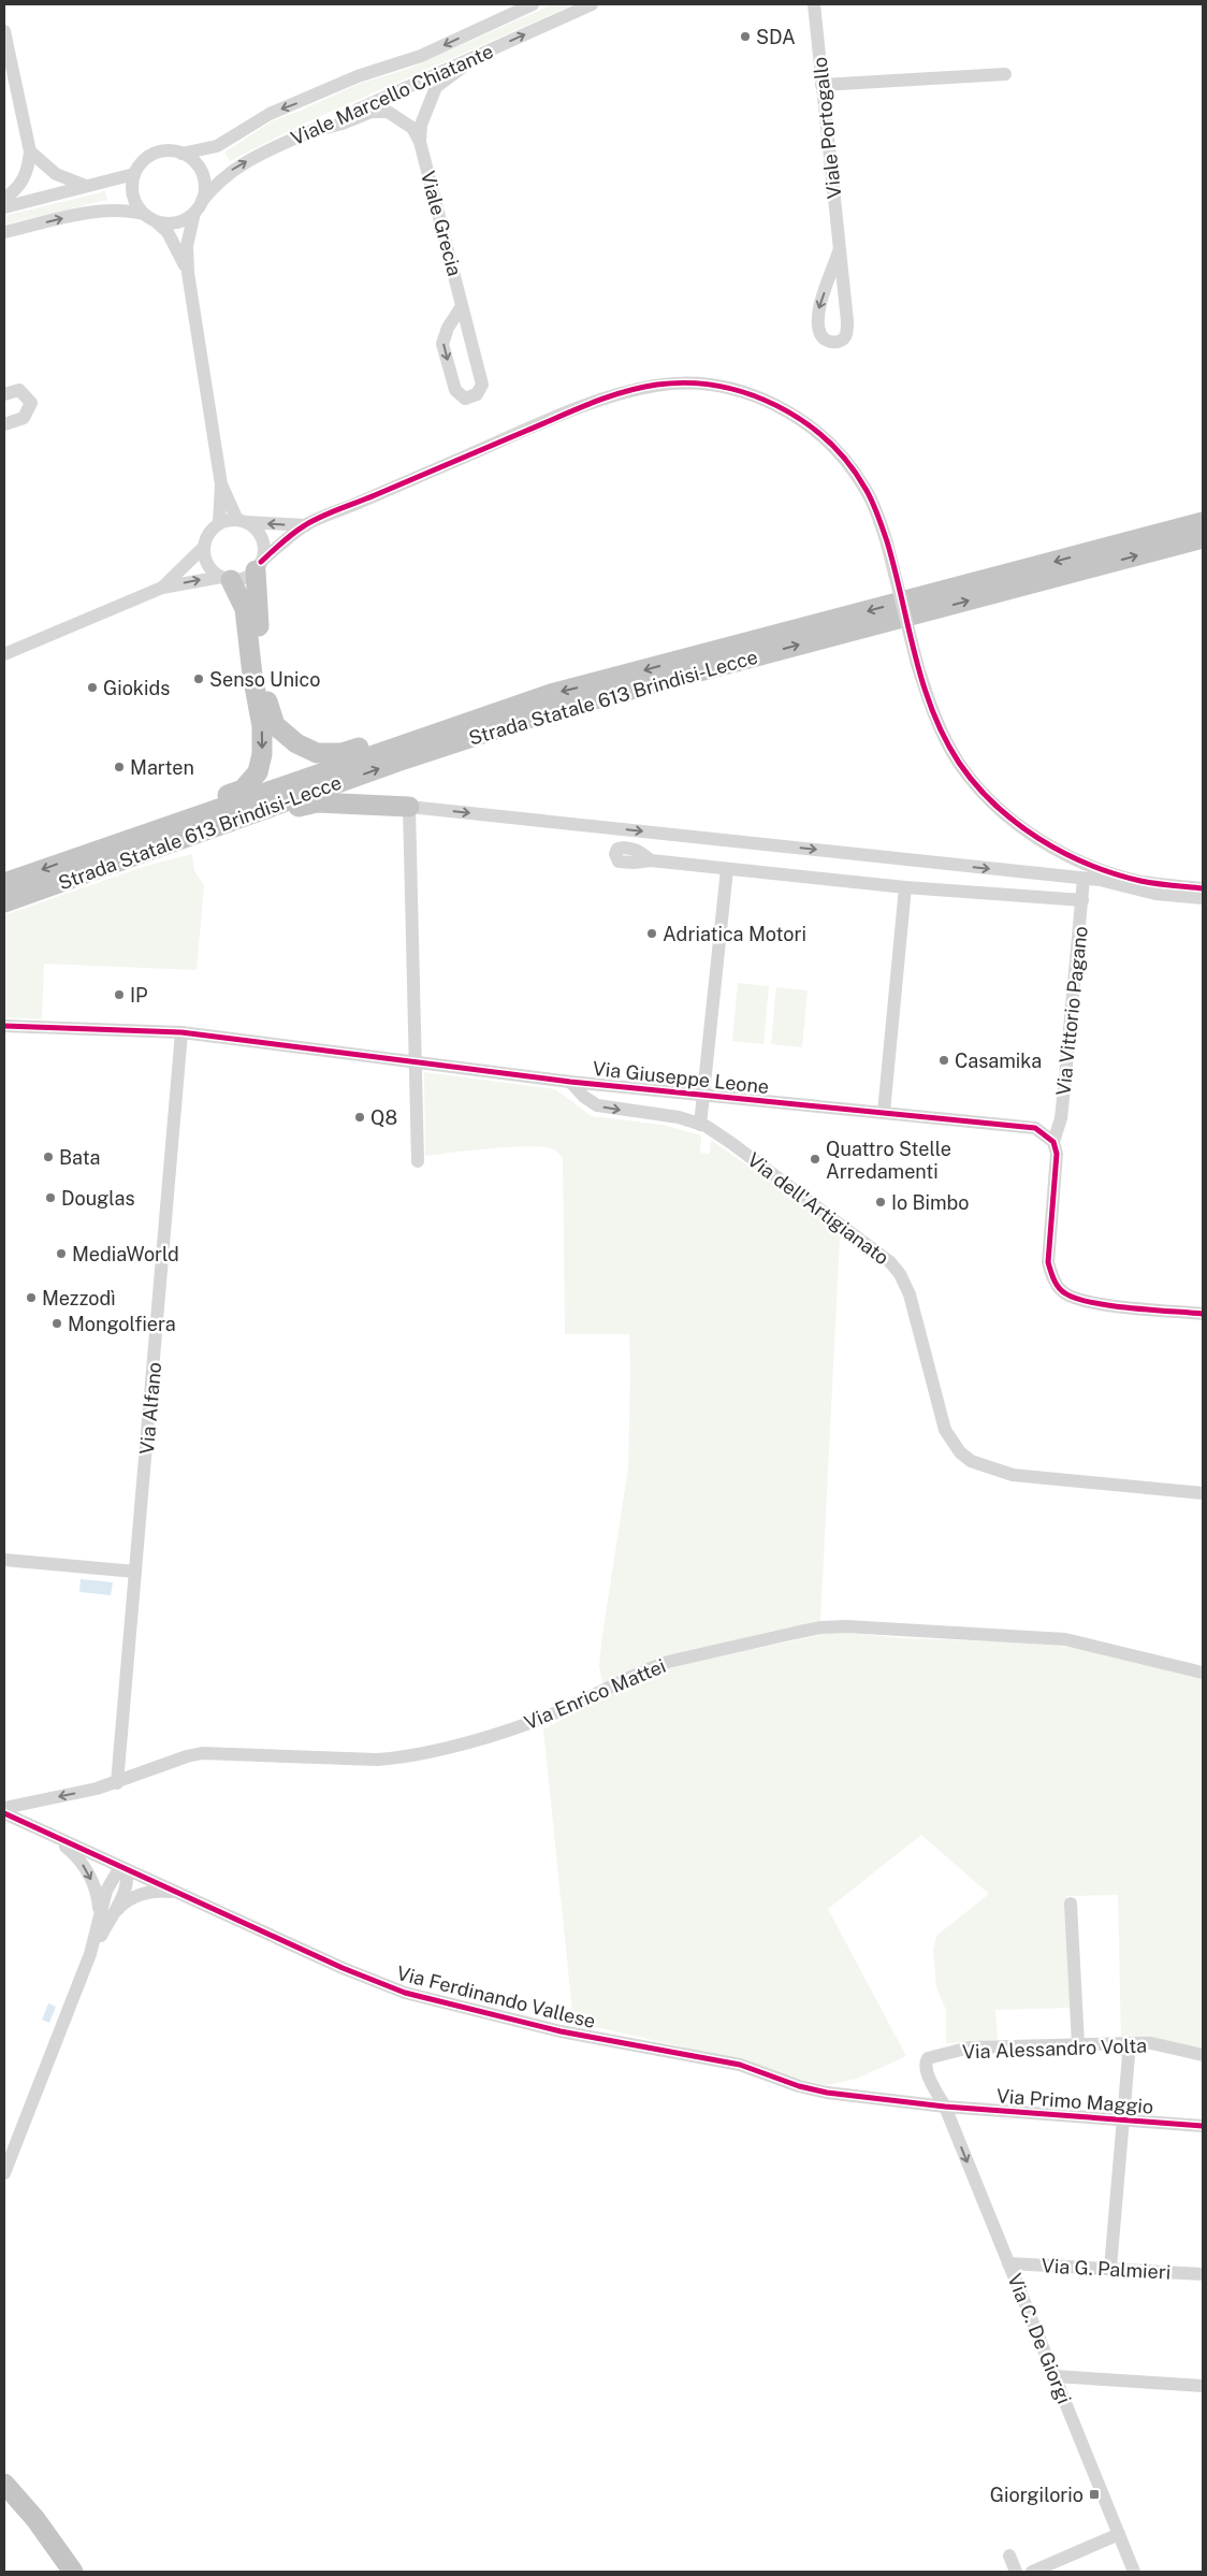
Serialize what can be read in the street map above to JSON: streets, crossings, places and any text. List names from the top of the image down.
{
  "streets": {
    "highway": ["Strada Statale 613 Brindisi-Lecce"],
    "street": [
      "Viale Marcello Chiatante",
      "Viale Portogallo",
      "Viale Grecia",
      "Via Vittorio Pagano",
      "Via Giuseppe Leone",
      "Via dell'Artigianato",
      "Via Alfano",
      "Via Enrico Mattei",
      "Via Ferdinando Vallese",
      "Via Alessandro Volta",
      "Via Primo Maggio",
      "Via G. Palmieri",
      "Via C. De Giorgi"
    ]
  },
  "crossings": [
    ["Viale Marcello Chiatante", "Viale Grecia"],
    ["Via Vittorio Pagano", "Via Giuseppe Leone"],
    ["Via Giuseppe Leone", "Via dell'Artigianato"],
    ["Via Giuseppe Leone", "Via Alfano"],
    ["Via Alfano", "Via Enrico Mattei"],
    ["Via Ferdinando Vallese", "Via Alessandro Volta"],
    ["Via Ferdinando Vallese", "Via Primo Maggio"],
    ["Via Ferdinando Vallese", "Via C. De Giorgi"],
    ["Via Alessandro Volta", "Via Primo Maggio"],
    ["Via Alessandro Volta", "Via C. De Giorgi"],
    ["Via Primo Maggio", "Via C. De Giorgi"],
    ["Via G. Palmieri", "Via C. De Giorgi"]
  ],
  "places": {
    "other": [
      "SDA",
      "Senso Unico",
      "Giokids",
      "Marten",
      "Adriatica Motori",
      "IP",
      "Casamika",
      "Q8",
      "Bata",
      "Quattro Stelle Arredamenti",
      "Douglas",
      "Io Bimbo",
      "MediaWorld",
      "Mezzodì",
      "Mongolfiera"
    ],
    "transit": ["Giorgilorio"]
  }
}
